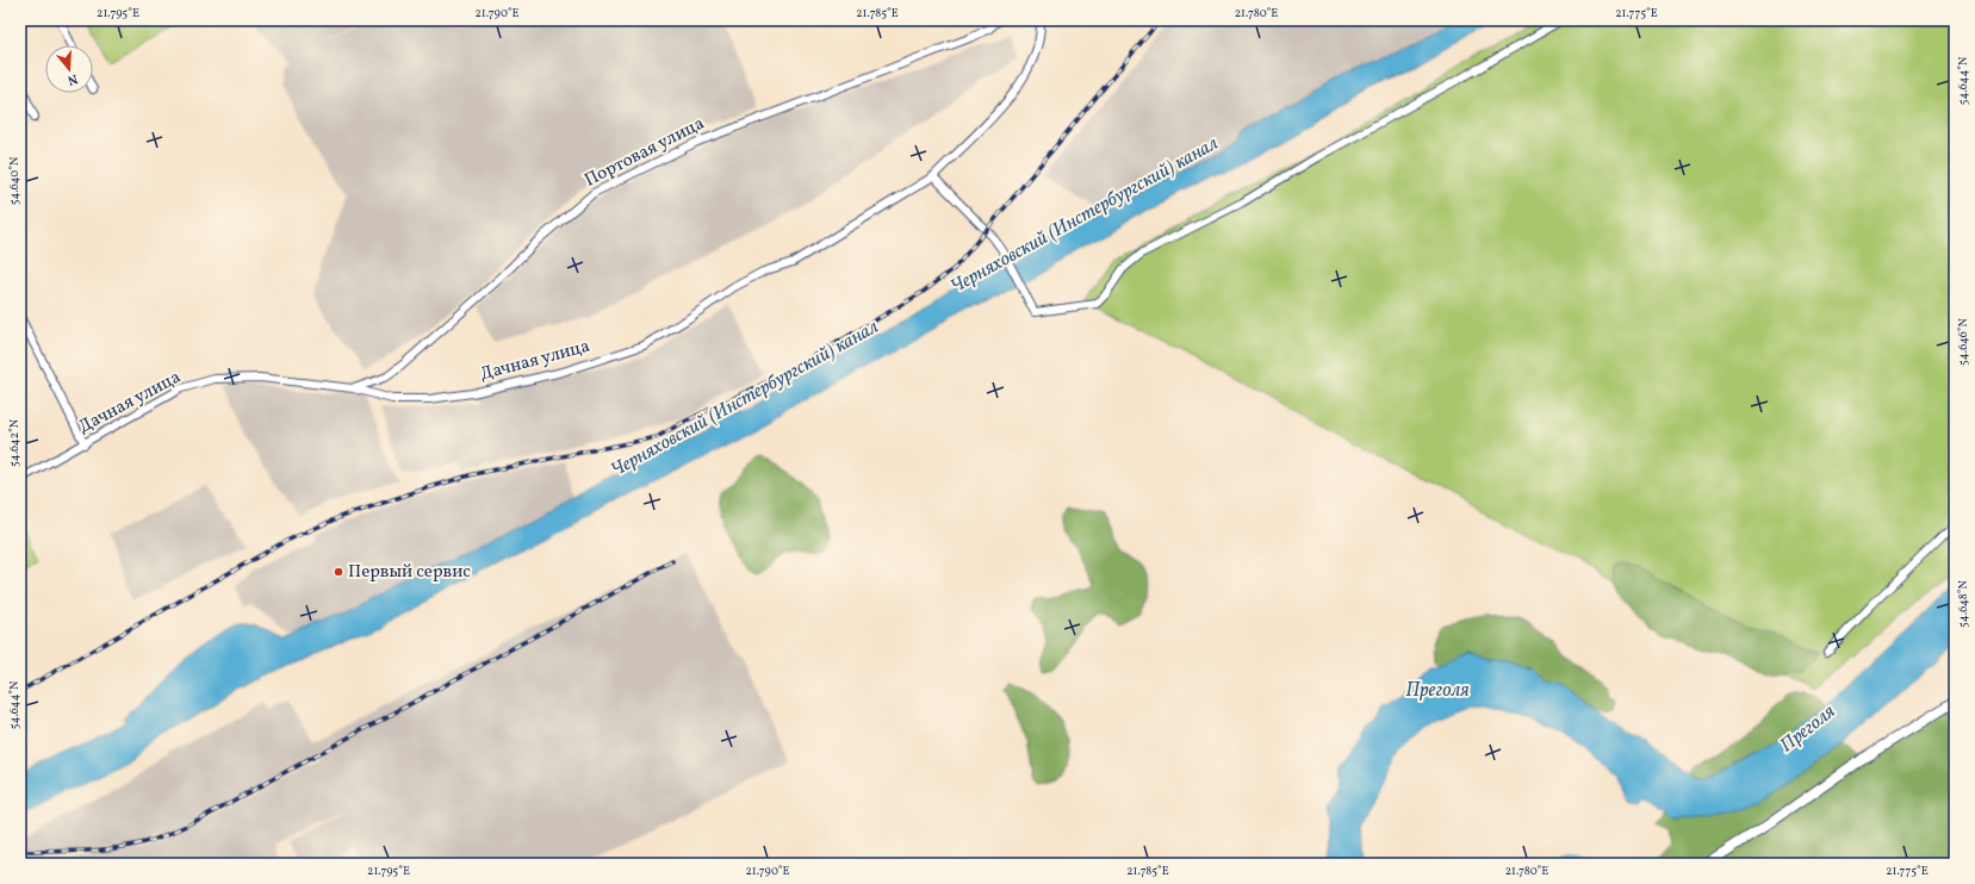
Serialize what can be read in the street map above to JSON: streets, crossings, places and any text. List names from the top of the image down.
{
  "streets": {
    "street": ["Портовая улица", "Дачная улица"]
  },
  "crossings": [
    ["Портовая улица", "Дачная улица"]
  ],
  "water": ["Черняховский (Инстербургский) канал", "Преголя"],
  "places": ["Первый сервис"],
  "north": "bottom",
  "coordinates": [
    "21.795°E",
    "21.790°E",
    "21.785°E",
    "21.780°E",
    "21.775°E",
    "54.644°N",
    "54.640°N",
    "54.646°N",
    "54.642°N",
    "54.648°N"
  ]
}
